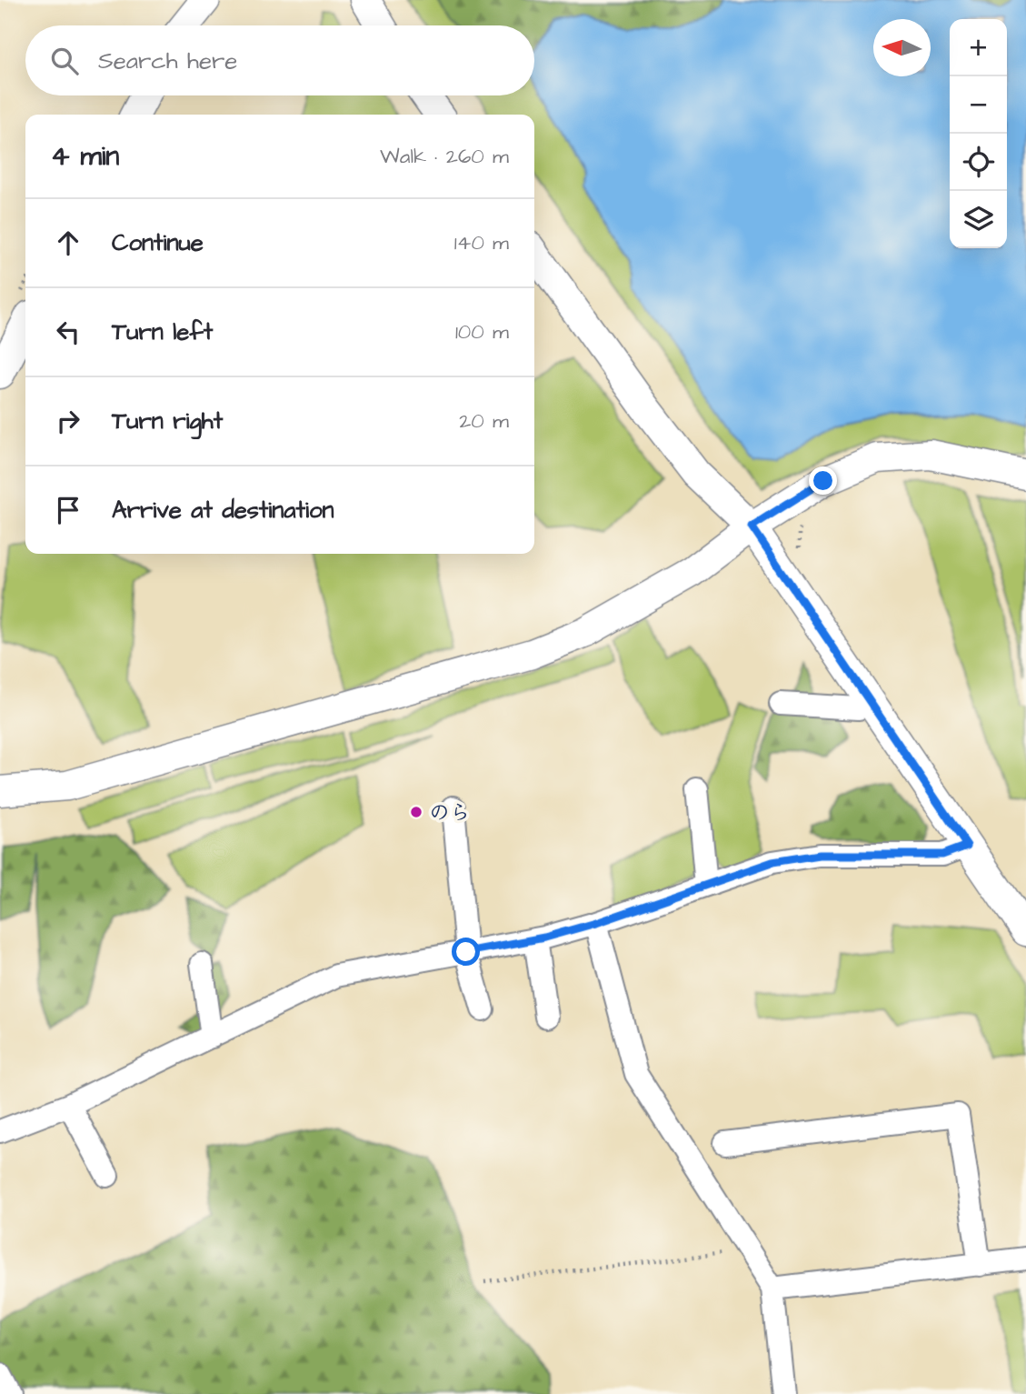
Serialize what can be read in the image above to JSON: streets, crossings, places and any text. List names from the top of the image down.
{
  "places": ["のら"],
  "north": "left",
  "page": {
    "map_buttons": ["+", "−"],
    "search": "Search here",
    "heading": ["4 min", "Walk · 260 m"],
    "list": [
      ["Continue", "140 m"],
      ["Turn left", "100 m"],
      ["Turn right", "20 m"],
      "Arrive at destination"
    ]
  }
}
